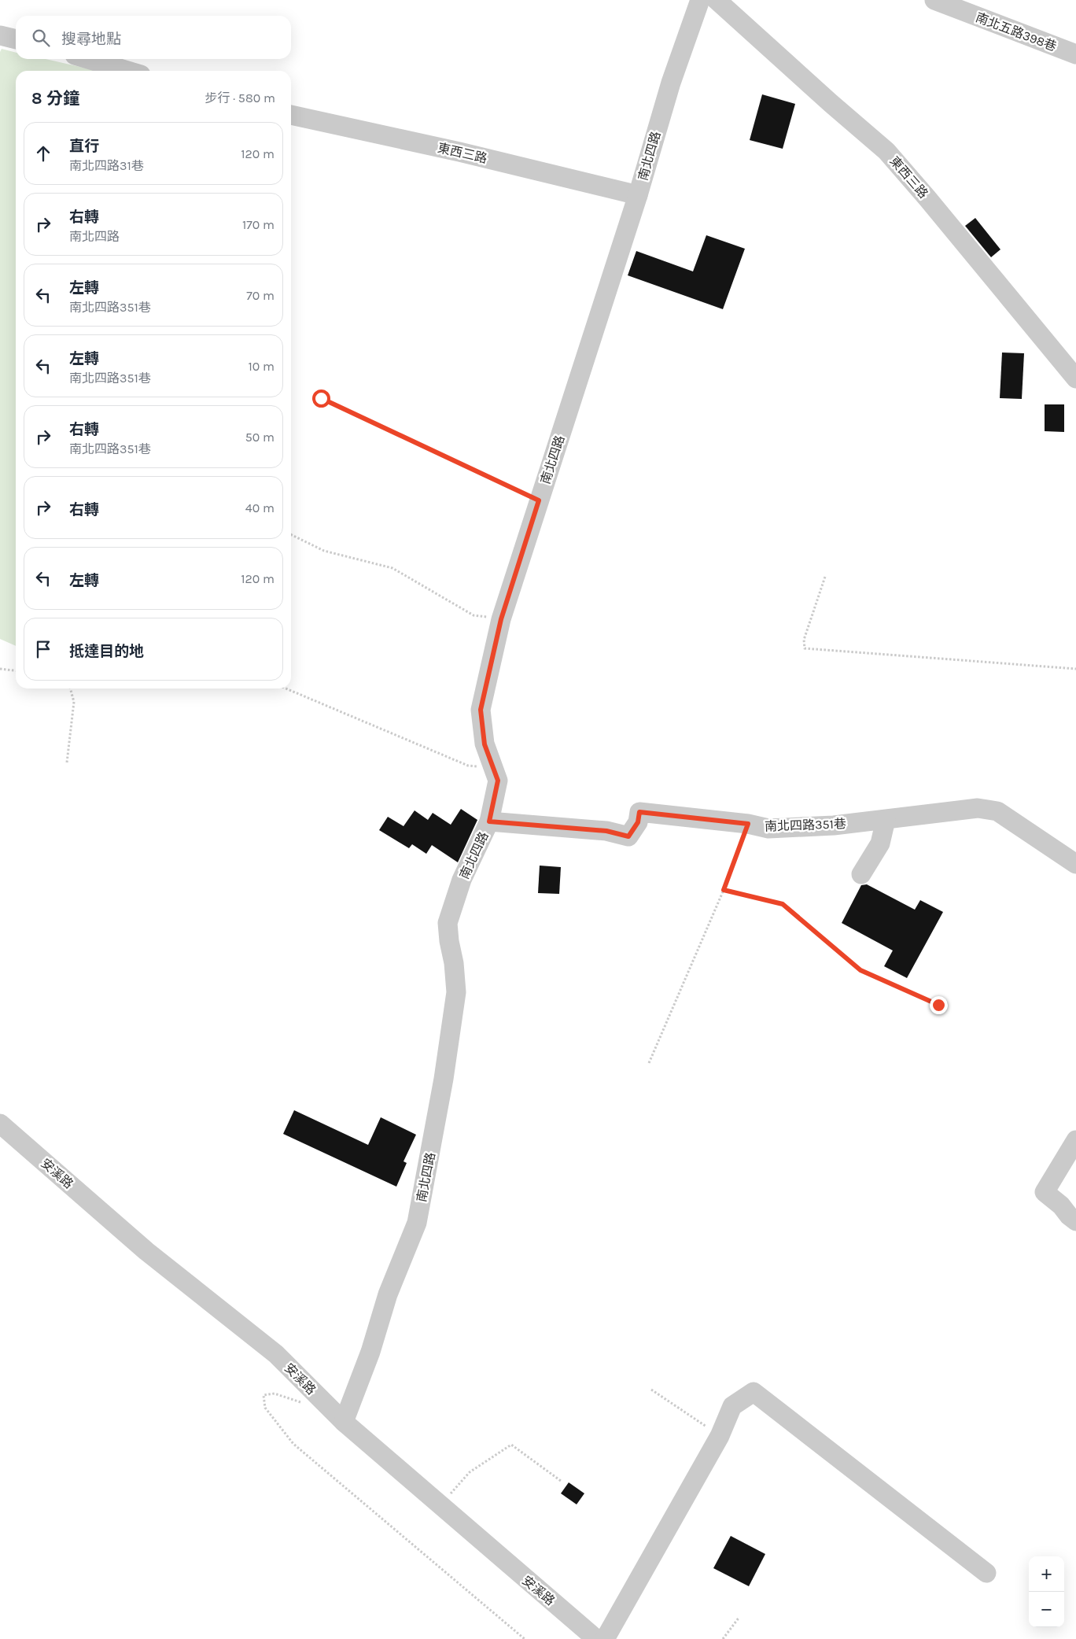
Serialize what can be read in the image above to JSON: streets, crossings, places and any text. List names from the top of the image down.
{
  "streets": {
    "street": [
      "南北五路398巷",
      "東西三路",
      "南北四路",
      "南北四路351巷",
      "安溪路"
    ]
  },
  "crossings": [
    ["東西三路", "南北四路"],
    ["南北四路", "南北四路351巷"],
    ["南北四路", "安溪路"]
  ],
  "page": {
    "search": "搜尋地點",
    "heading": ["8 分鐘", "步行 · 580 m"],
    "list": [
      ["直行", "南北四路31巷", "120 m"],
      ["右轉", "南北四路", "170 m"],
      ["左轉", "南北四路351巷", "70 m"],
      ["左轉", "南北四路351巷", "10 m"],
      ["右轉", "南北四路351巷", "50 m"],
      ["右轉", "40 m"],
      ["左轉", "120 m"],
      "抵達目的地"
    ],
    "map_buttons": ["+", "−"]
  }
}
